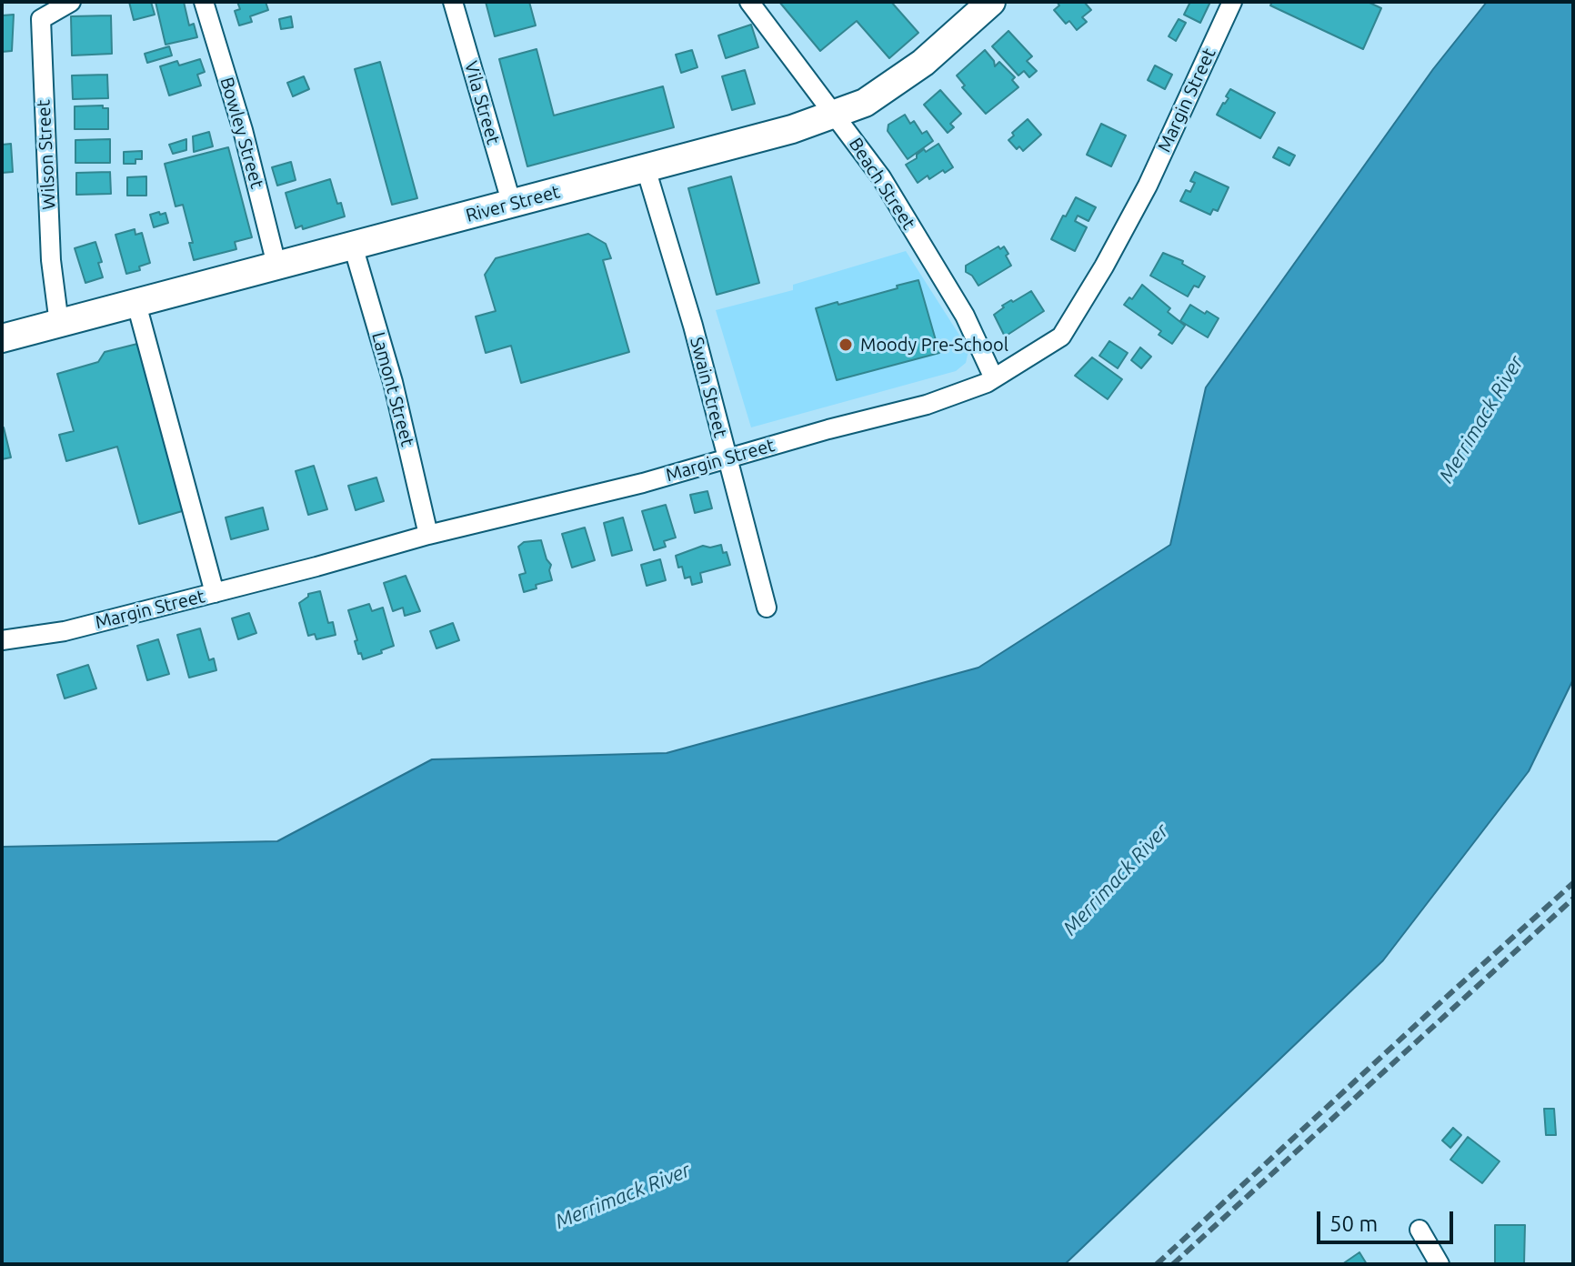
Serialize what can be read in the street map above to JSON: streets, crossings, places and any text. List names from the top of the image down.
{
  "streets": {
    "main road": ["River Street"],
    "street": [
      "Margin Street",
      "Vila Street",
      "Bowley Street",
      "Wilson Street",
      "Beach Street",
      "Swain Street",
      "Lamont Street"
    ]
  },
  "crossings": [
    ["Margin Street", "Beach Street"],
    ["Margin Street", "Swain Street"],
    ["Margin Street", "Lamont Street"],
    ["Vila Street", "River Street"],
    ["Bowley Street", "River Street"],
    ["Wilson Street", "River Street"],
    ["Beach Street", "River Street"],
    ["River Street", "Swain Street"],
    ["River Street", "Lamont Street"]
  ],
  "water": ["Merrimack River"],
  "places": ["Moody Pre-School"],
  "scale_bar": "50 m"
}
